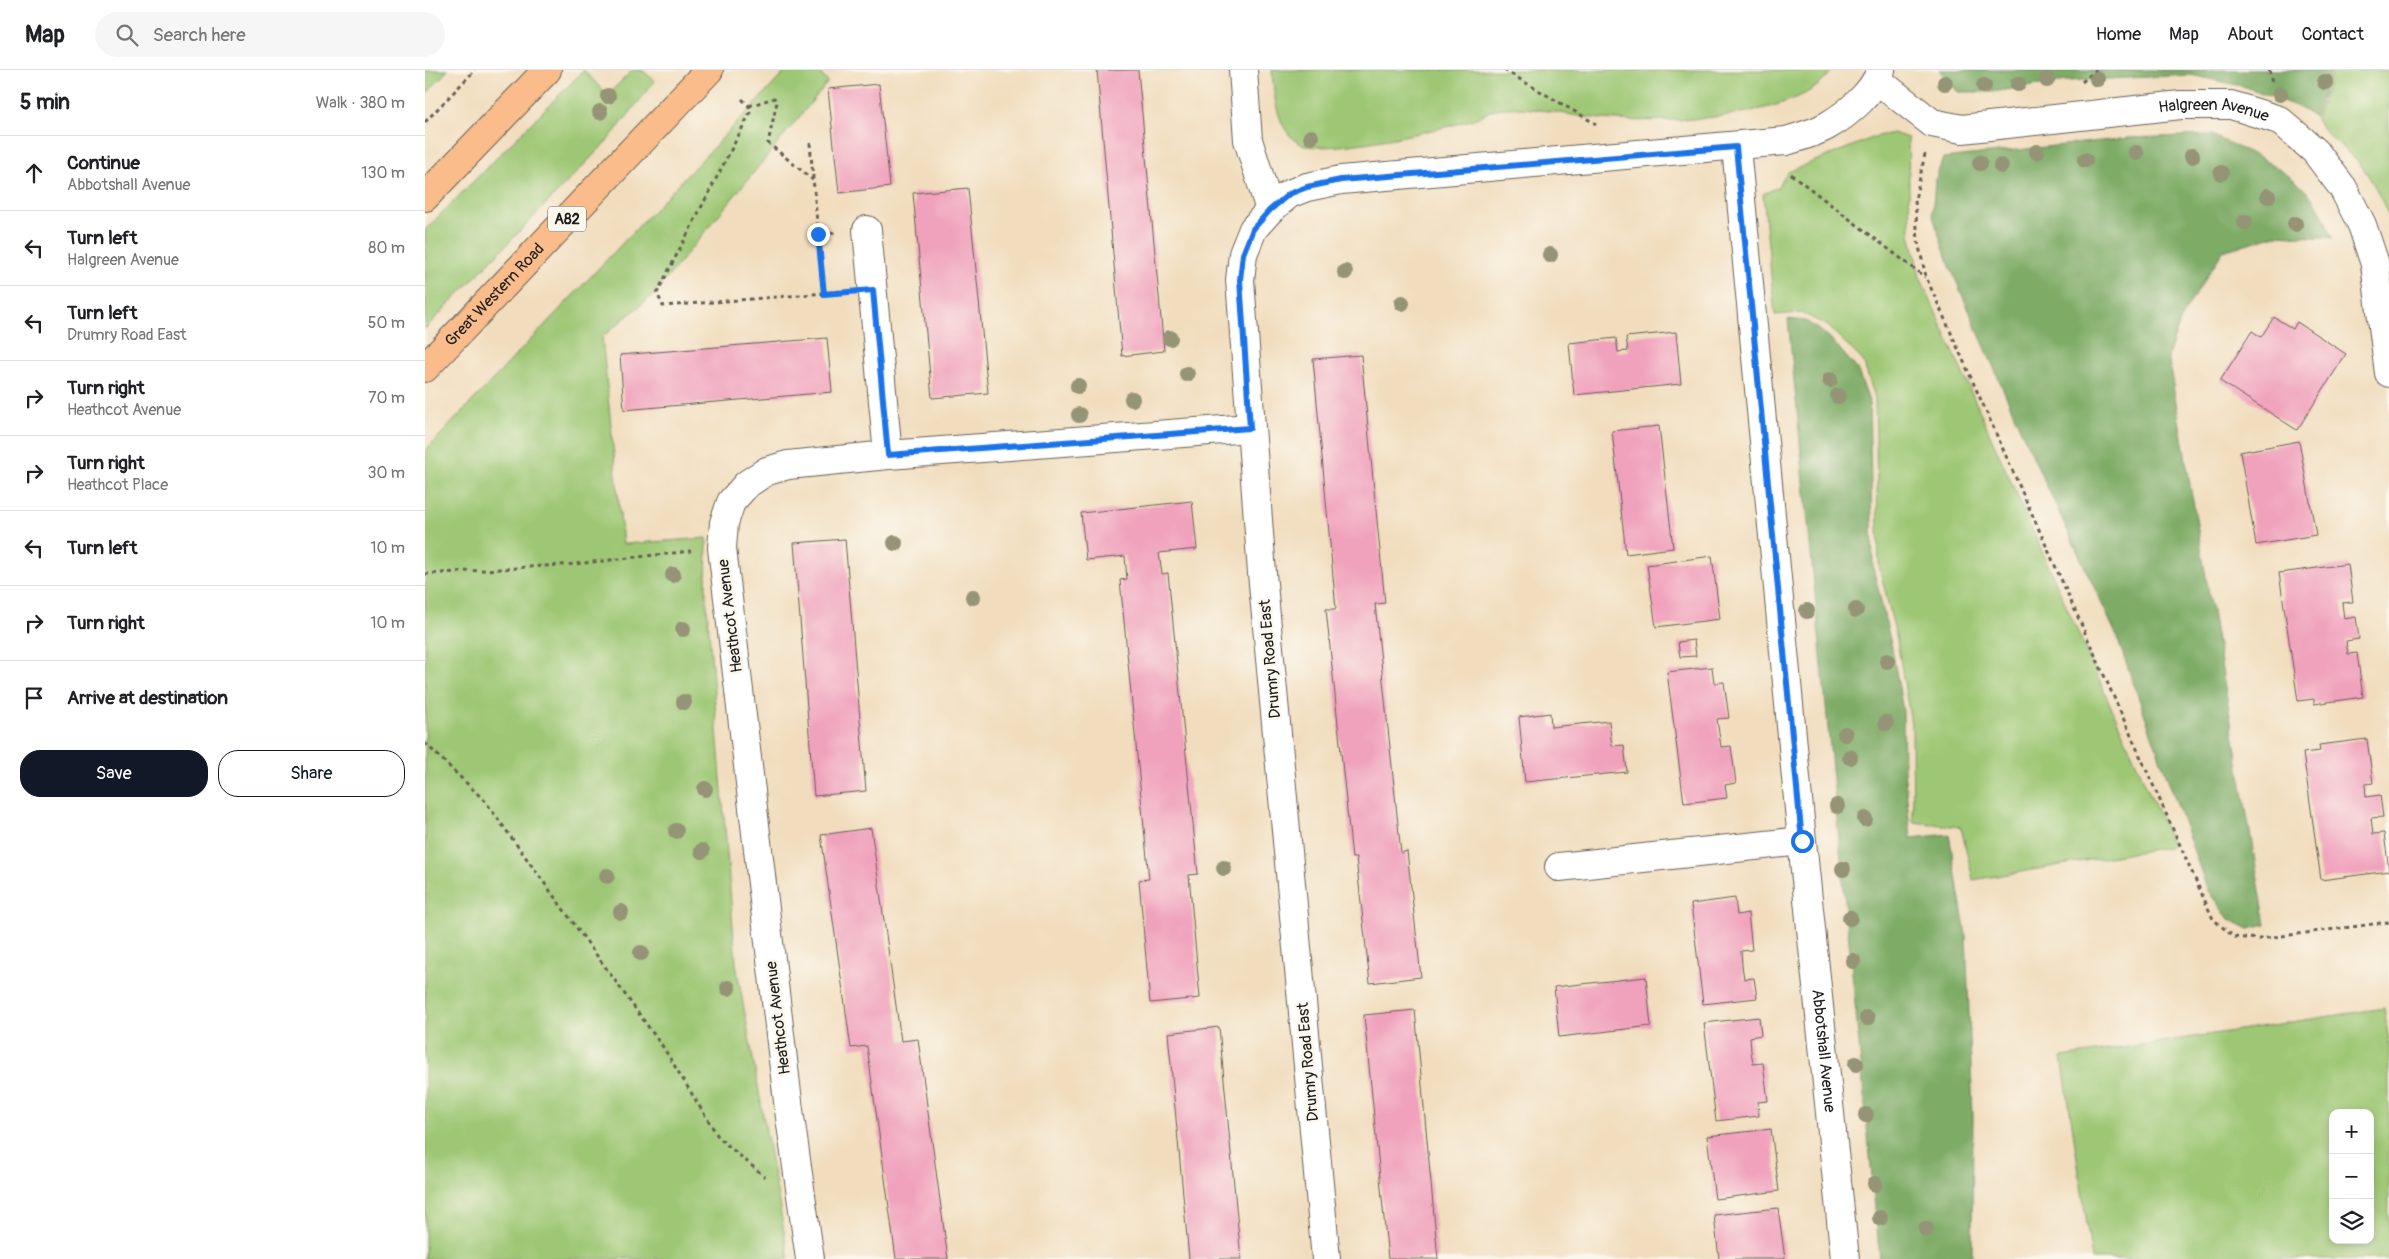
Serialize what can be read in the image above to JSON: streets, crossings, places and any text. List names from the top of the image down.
{
  "streets": {
    "main road": ["A82", "Great Western Road"],
    "street": [
      "Halgreen Avenue",
      "Heathcot Avenue",
      "Drumry Road East",
      "Abbotshall Avenue"
    ]
  },
  "crossings": [
    ["Halgreen Avenue", "Drumry Road East"],
    ["Halgreen Avenue", "Abbotshall Avenue"],
    ["Heathcot Avenue", "Drumry Road East"]
  ],
  "page": {
    "header": "Map",
    "search": "Search here",
    "nav": [
      "Home",
      "Map",
      "About",
      "Contact"
    ],
    "heading": ["5 min", "Walk · 380 m"],
    "list": [
      ["Continue", "Abbotshall Avenue", "130 m"],
      ["Turn left", "Halgreen Avenue", "80 m"],
      ["Turn left", "Drumry Road East", "50 m"],
      ["Turn right", "Heathcot Avenue", "70 m"],
      ["Turn right", "Heathcot Place", "30 m"],
      ["Turn left", "10 m"],
      ["Turn right", "10 m"],
      "Arrive at destination"
    ],
    "buttons": ["Save", "Share"],
    "map_buttons": ["+", "−"]
  }
}
